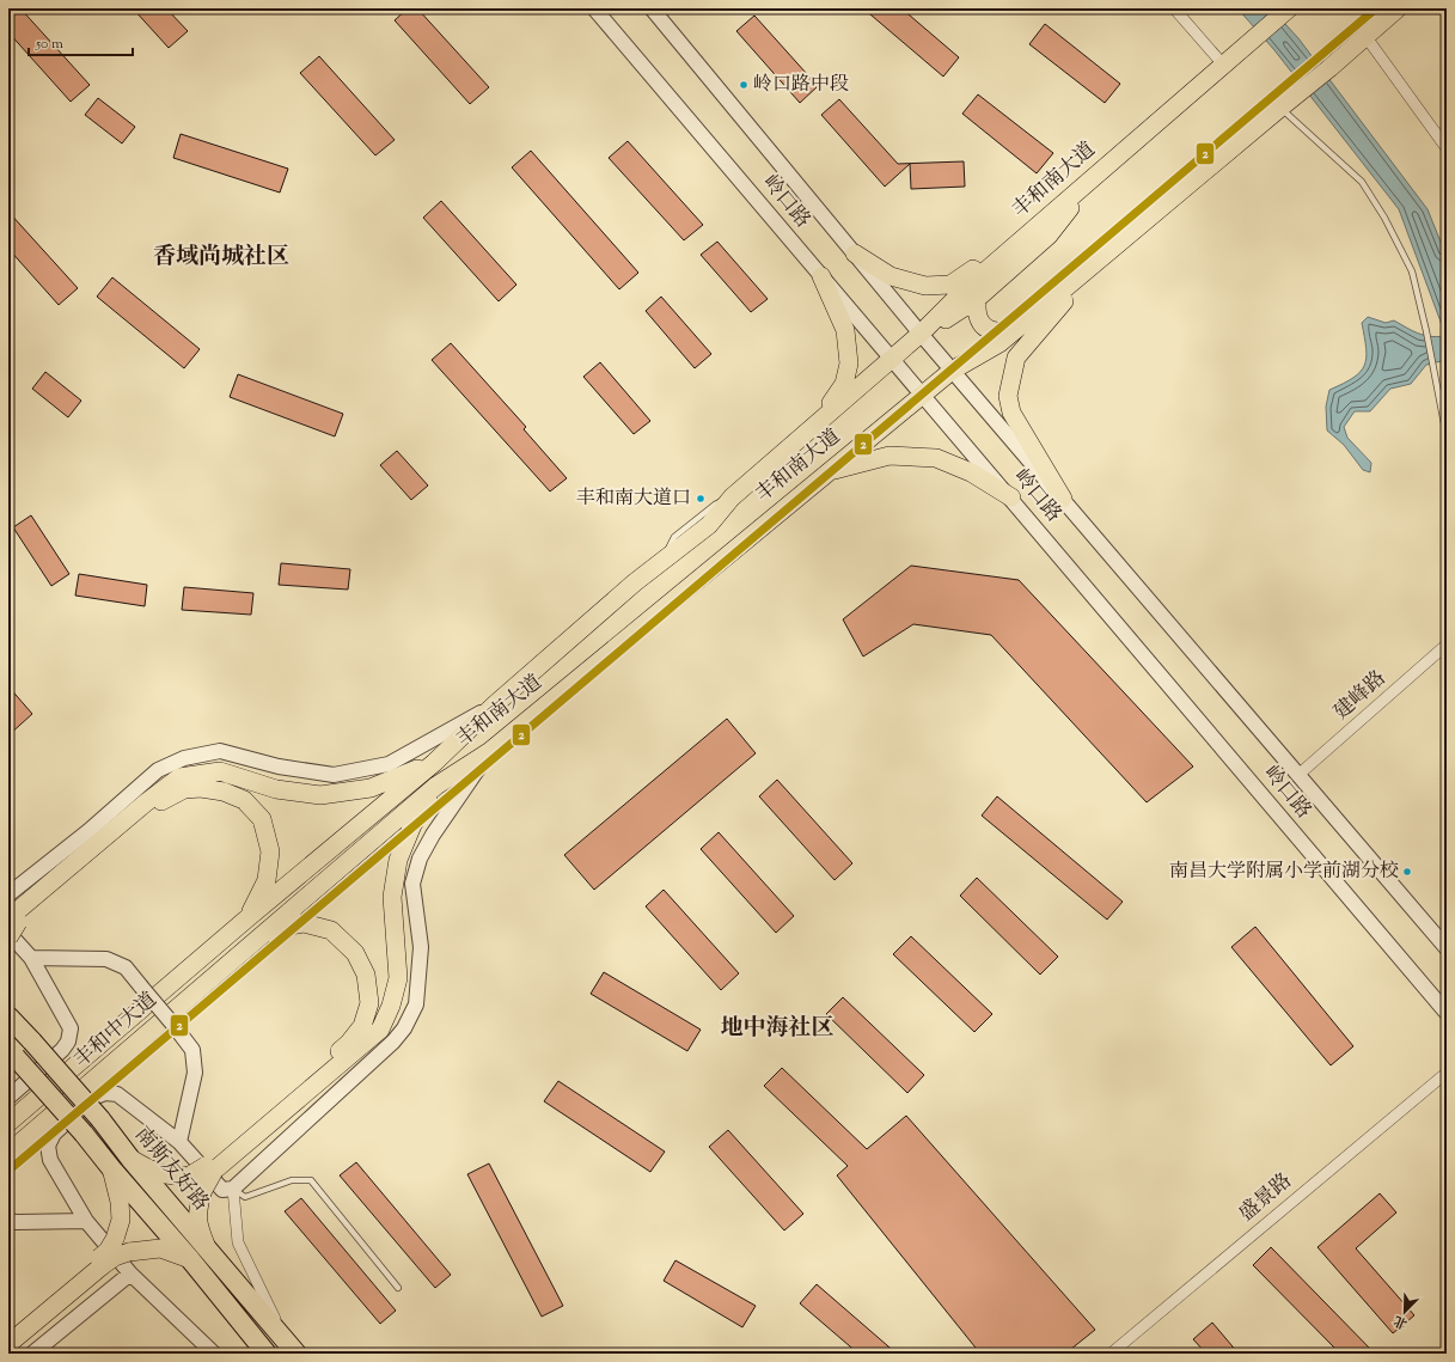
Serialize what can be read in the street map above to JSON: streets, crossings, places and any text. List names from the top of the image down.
{
  "streets": {
    "highway": ["南斯友好路"],
    "main road": ["丰和南大道", "丰和中大道"],
    "street": ["岭口路", "建峰路", "盛景路"]
  },
  "crossings": [
    ["丰和南大道", "岭口路"],
    ["丰和南大道", "丰和中大道"],
    ["岭口路", "建峰路"]
  ],
  "districts": ["香域尚城社区", "地中海社区"],
  "places": ["岭口路中段", "丰和南大道口", "南昌大学附属小学前湖分校"],
  "lines": ["transit line 2"],
  "scale_bar": "50 m",
  "north": "bottom left"
}
